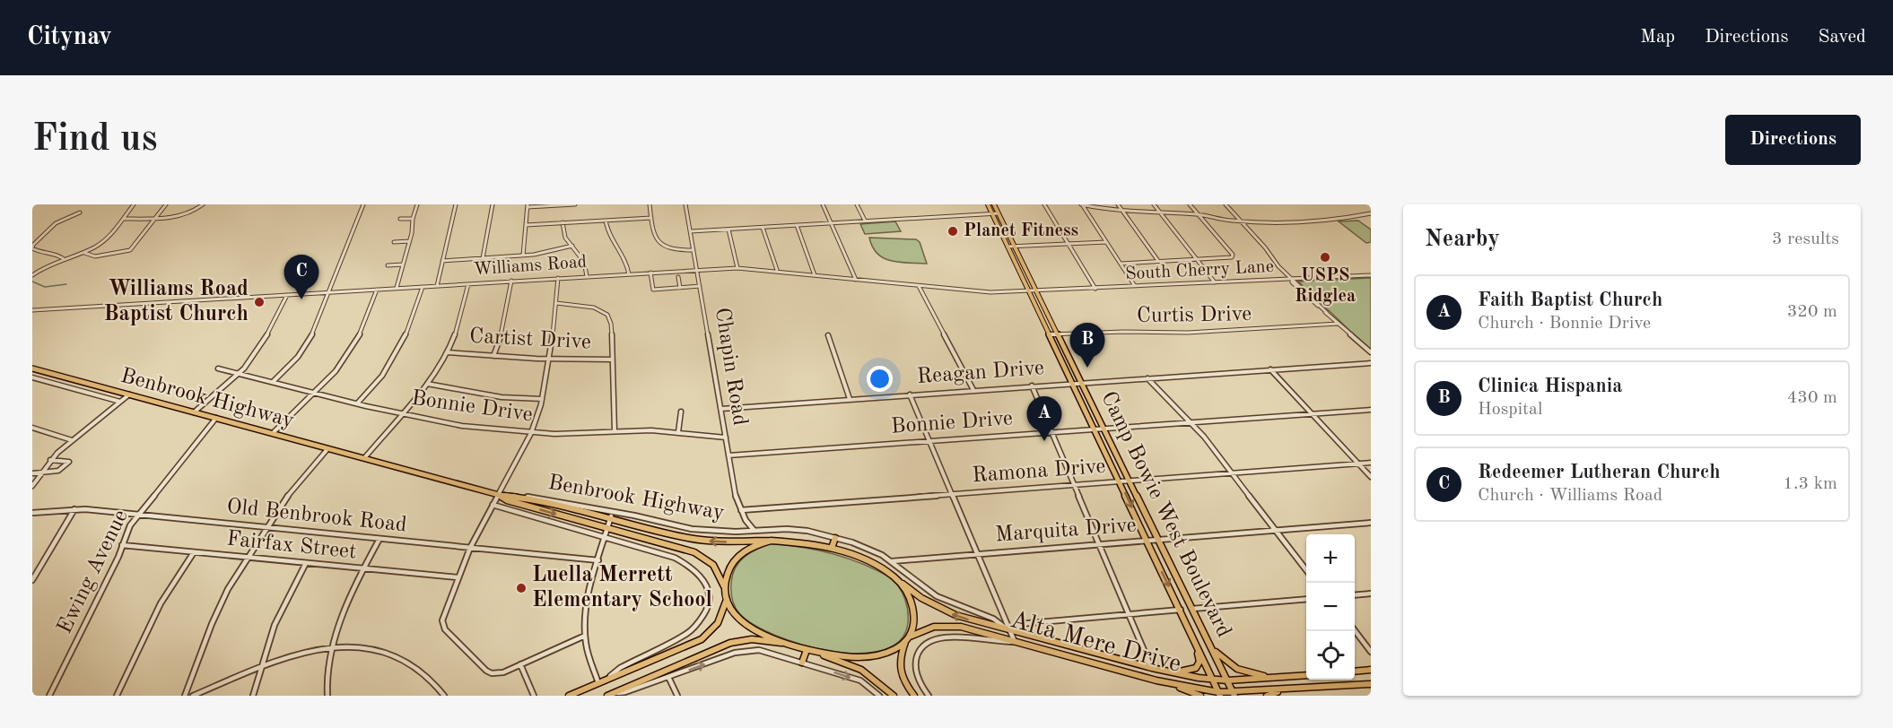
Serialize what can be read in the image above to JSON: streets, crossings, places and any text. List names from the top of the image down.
{
  "streets": {
    "main road": ["Benbrook Highway", "Camp Bowie West Boulevard", "Alta Mere Drive"],
    "street": [
      "Williams Road",
      "South Cherry Lane",
      "Curtis Drive",
      "Cartist Drive",
      "Chapin Road",
      "Reagan Drive",
      "Bonnie Drive",
      "Ramona Drive",
      "Old Benbrook Road",
      "Marquita Drive",
      "Fairfax Street",
      "Ewing Avenue"
    ]
  },
  "crossings": [
    ["Williams Road", "South Cherry Lane"],
    ["Williams Road", "Chapin Road"],
    ["Williams Road", "Camp Bowie West Boulevard"],
    ["South Cherry Lane", "Camp Bowie West Boulevard"],
    ["Curtis Drive", "Camp Bowie West Boulevard"],
    ["Chapin Road", "Reagan Drive"],
    ["Chapin Road", "Benbrook Highway"],
    ["Chapin Road", "Bonnie Drive"],
    ["Chapin Road", "Ramona Drive"],
    ["Reagan Drive", "Camp Bowie West Boulevard"],
    ["Benbrook Highway", "Marquita Drive"],
    ["Benbrook Highway", "Ewing Avenue"],
    ["Benbrook Highway", "Alta Mere Drive"],
    ["Bonnie Drive", "Camp Bowie West Boulevard"],
    ["Ramona Drive", "Camp Bowie West Boulevard"],
    ["Camp Bowie West Boulevard", "Marquita Drive"],
    ["Camp Bowie West Boulevard", "Alta Mere Drive"],
    ["Old Benbrook Road", "Ewing Avenue"],
    ["Fairfax Street", "Ewing Avenue"]
  ],
  "places": [
    "Planet Fitness",
    "USPS Ridglea",
    "Williams Road Baptist Church",
    "Luella Merrett Elementary School"
  ],
  "page": {
    "header": "Citynav",
    "nav": ["Map", "Directions", "Saved"],
    "buttons": "Directions",
    "title": "Find us",
    "heading": ["Nearby", "3 results"],
    "pins": ["C", "B", "A"],
    "list": [
      {
        "mark": "A",
        "name": "Faith Baptist Church",
        "note": "Church · Bonnie Drive",
        "value": "320 m"
      },
      {
        "mark": "B",
        "name": "Clinica Hispania",
        "note": "Hospital",
        "value": "430 m"
      },
      {
        "mark": "C",
        "name": "Redeemer Lutheran Church",
        "note": "Church · Williams Road",
        "value": "1.3 km"
      }
    ],
    "map_buttons": ["+", "−"]
  }
}
